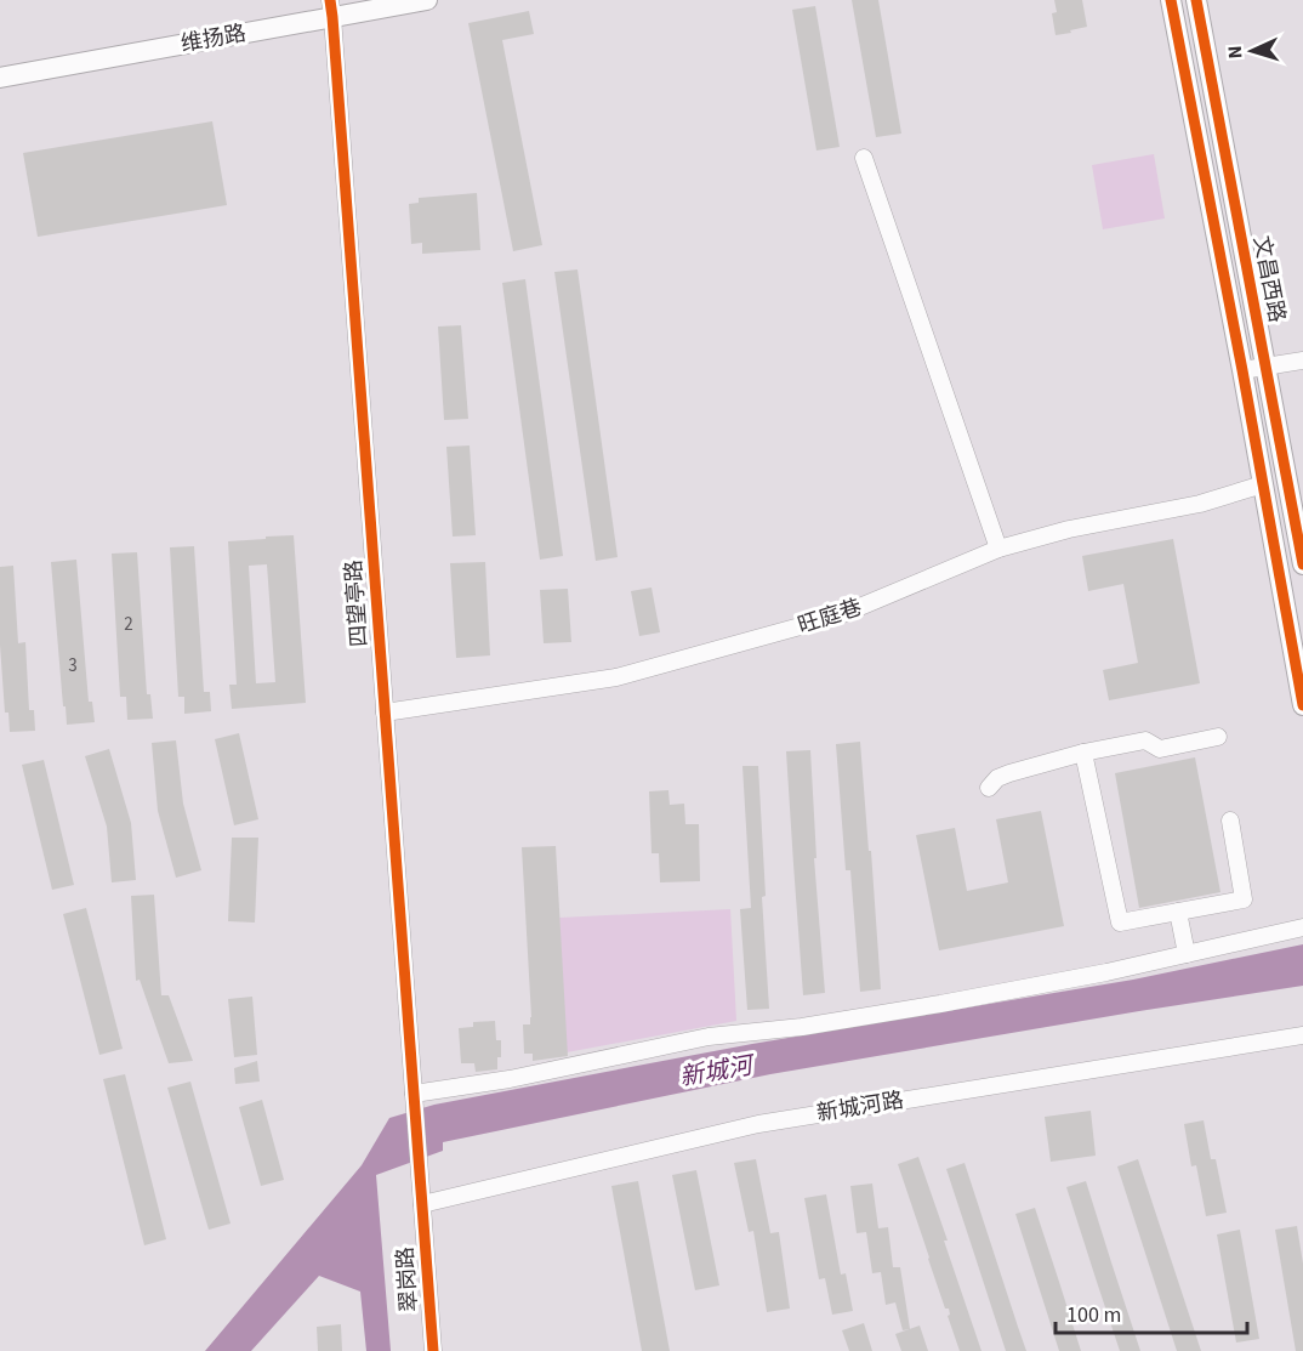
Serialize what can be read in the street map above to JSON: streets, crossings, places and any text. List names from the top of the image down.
{
  "streets": {
    "main road": ["维扬路", "文昌西路"],
    "street": [
      "四望亭路",
      "旺庭巷",
      "新城河路",
      "翠岗路"
    ]
  },
  "crossings": [
    ["维扬路", "四望亭路"],
    ["文昌西路", "旺庭巷"],
    ["四望亭路", "旺庭巷"],
    ["四望亭路", "新城河路"],
    ["四望亭路", "翠岗路"],
    ["新城河路", "翠岗路"]
  ],
  "water": ["新城河"],
  "house_numbers": ["2", "3"],
  "scale_bar": "100 m",
  "north": "left"
}
